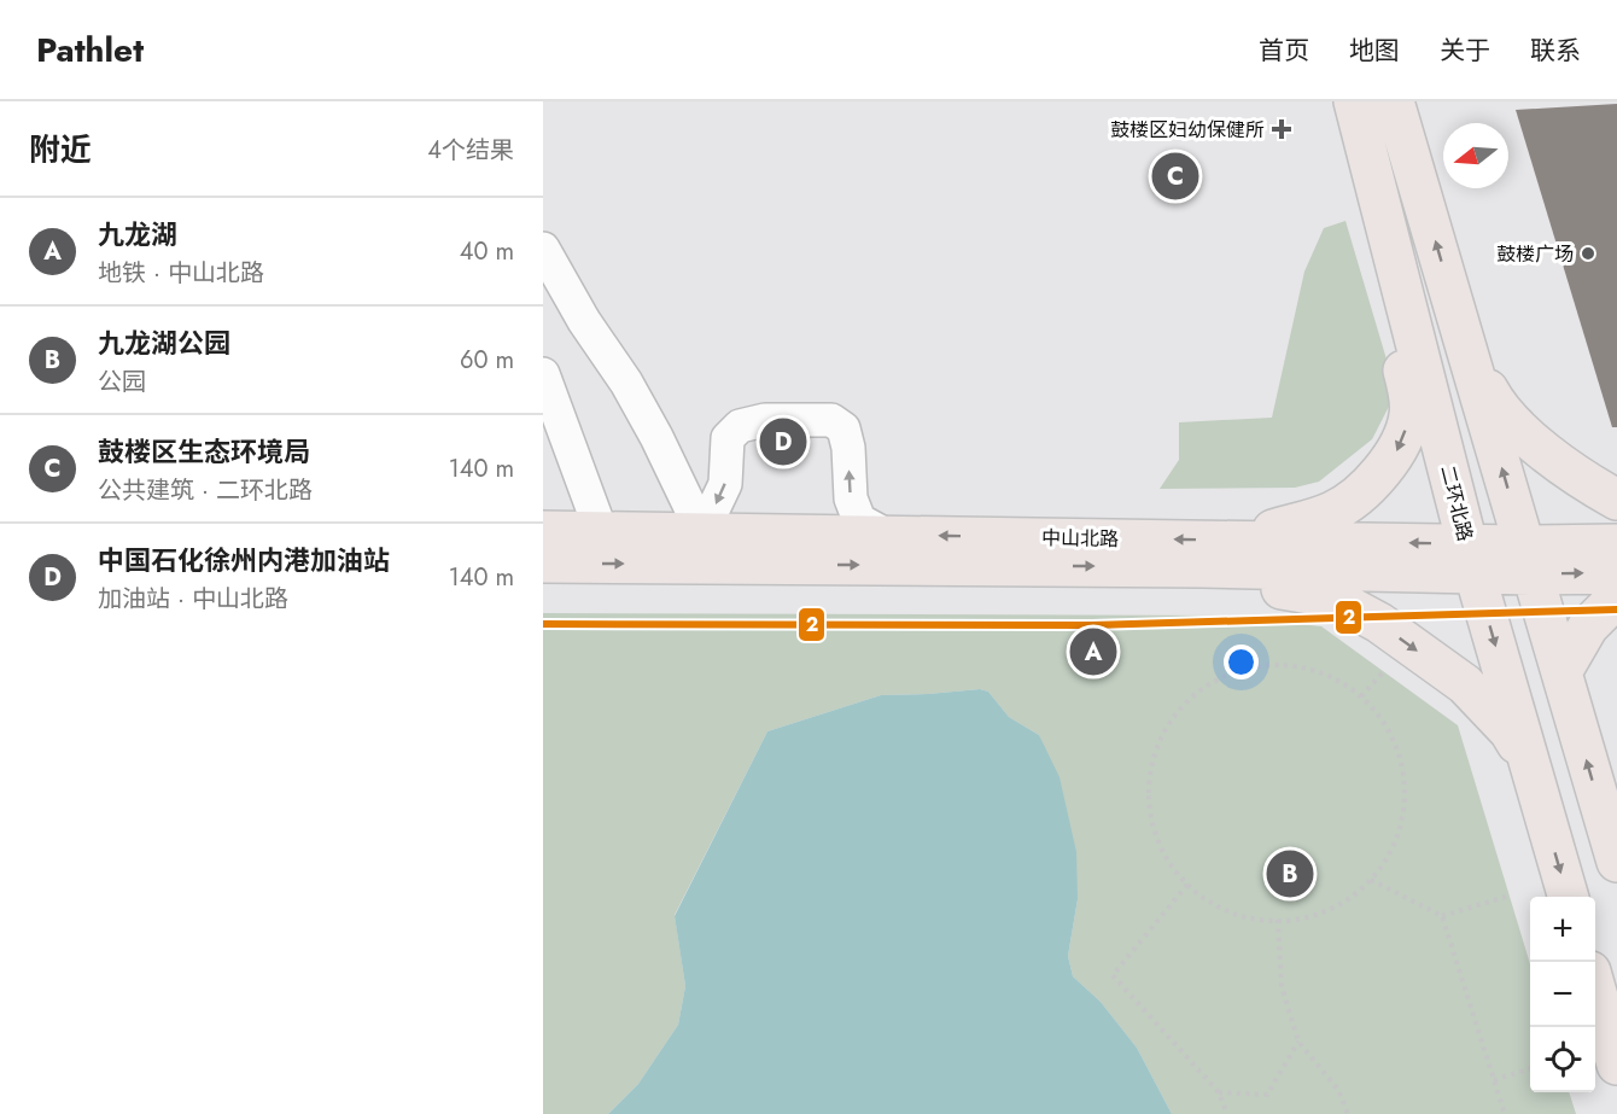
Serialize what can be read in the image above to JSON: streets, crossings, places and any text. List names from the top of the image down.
{
  "streets": {
    "main road": ["二环北路", "中山北路"]
  },
  "crossings": [
    ["二环北路", "中山北路"]
  ],
  "places": {
    "health": ["鼓楼区妇幼保健所"],
    "other": ["鼓楼广场"]
  },
  "lines": ["transit line 2"],
  "north": "left",
  "page": {
    "header": "Pathlet",
    "nav": [
      "首页",
      "地图",
      "关于",
      "联系"
    ],
    "heading": ["附近", "4个结果"],
    "pins": [
      "C",
      "D",
      "A",
      "B"
    ],
    "list": [
      {
        "mark": "A",
        "name": "九龙湖",
        "note": "地铁 · 中山北路",
        "value": "40 m"
      },
      {
        "mark": "B",
        "name": "九龙湖公园",
        "note": "公园",
        "value": "60 m"
      },
      {
        "mark": "C",
        "name": "鼓楼区生态环境局",
        "note": "公共建筑 · 二环北路",
        "value": "140 m"
      },
      {
        "mark": "D",
        "name": "中国石化徐州内港加油站",
        "note": "加油站 · 中山北路",
        "value": "140 m"
      }
    ],
    "map_buttons": ["+", "−"]
  }
}
